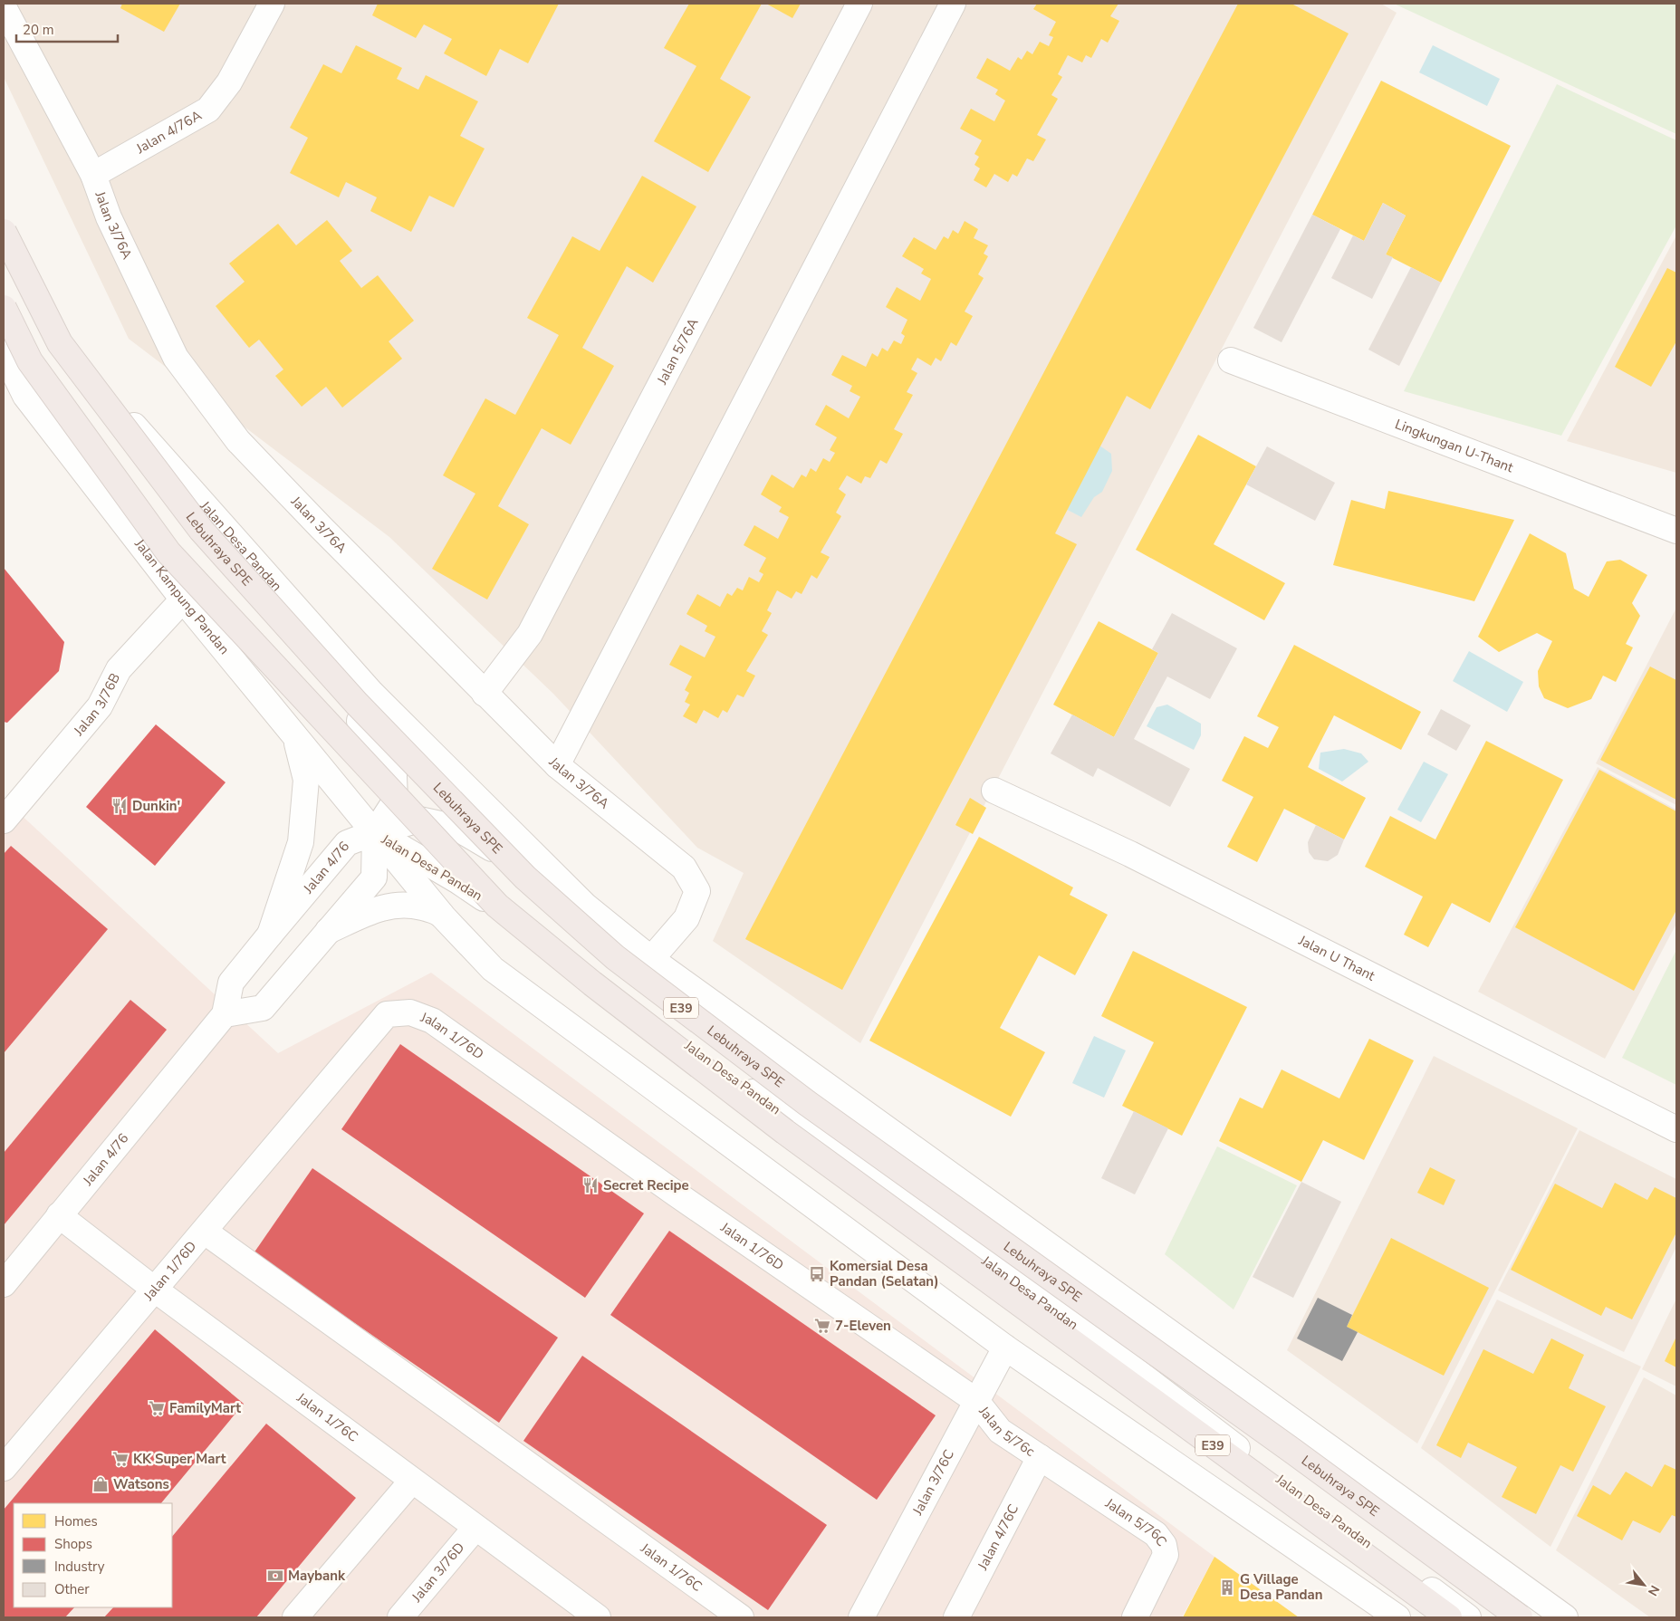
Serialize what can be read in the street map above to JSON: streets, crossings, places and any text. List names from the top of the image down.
{
  "streets": {
    "highway": ["Lebuhraya SPE", "E39"],
    "street": [
      "Jalan 4/76A",
      "Jalan 3/76A",
      "Jalan 5/76A",
      "Lingkungan U-Thant",
      "Jalan Desa Pandan",
      "Jalan Kampung Pandan",
      "Jalan 3/76B",
      "Jalan 4/76",
      "Jalan U Thant",
      "Jalan 1/76D",
      "Jalan 1/76C",
      "Jalan 5/76c",
      "Jalan 3/76C",
      "Jalan 5/76C",
      "Jalan 4/76C",
      "Jalan 3/76D"
    ]
  },
  "crossings": [
    ["Jalan 4/76A", "Jalan 3/76A"],
    ["Jalan 3/76A", "Jalan 5/76A"],
    ["Jalan 3/76A", "Jalan Desa Pandan"],
    ["Jalan Desa Pandan", "Jalan Kampung Pandan"],
    ["Jalan Desa Pandan", "Jalan 4/76"],
    ["Jalan Desa Pandan", "Jalan 3/76C"],
    ["Jalan Kampung Pandan", "Jalan 3/76B"],
    ["Jalan Kampung Pandan", "Jalan 4/76"],
    ["Jalan 4/76", "Jalan 1/76C"],
    ["Jalan 1/76D", "Jalan 1/76C"],
    ["Jalan 1/76D", "Jalan 5/76c"],
    ["Jalan 1/76D", "Jalan 3/76C"],
    ["Jalan 1/76C", "Jalan 3/76D"],
    ["Jalan 5/76c", "Jalan 3/76C"],
    ["Jalan 5/76c", "Jalan 5/76C"],
    ["Jalan 5/76c", "Jalan 4/76C"],
    ["Jalan 5/76C", "Jalan 4/76C"]
  ],
  "places": {
    "restaurant": ["Dunkin'", "Secret Recipe"],
    "bus stop": ["Komersial Desa Pandan (Selatan)"],
    "supermarket": ["7-Eleven", "FamilyMart", "KK Super Mart"],
    "shop": ["Watsons"],
    "bank": ["Maybank"],
    "building": ["G Village Desa Pandan"]
  },
  "legend": [
    "Homes",
    "Shops",
    "Industry",
    "Other"
  ],
  "scale_bar": "20 m",
  "north": "bottom right"
}
